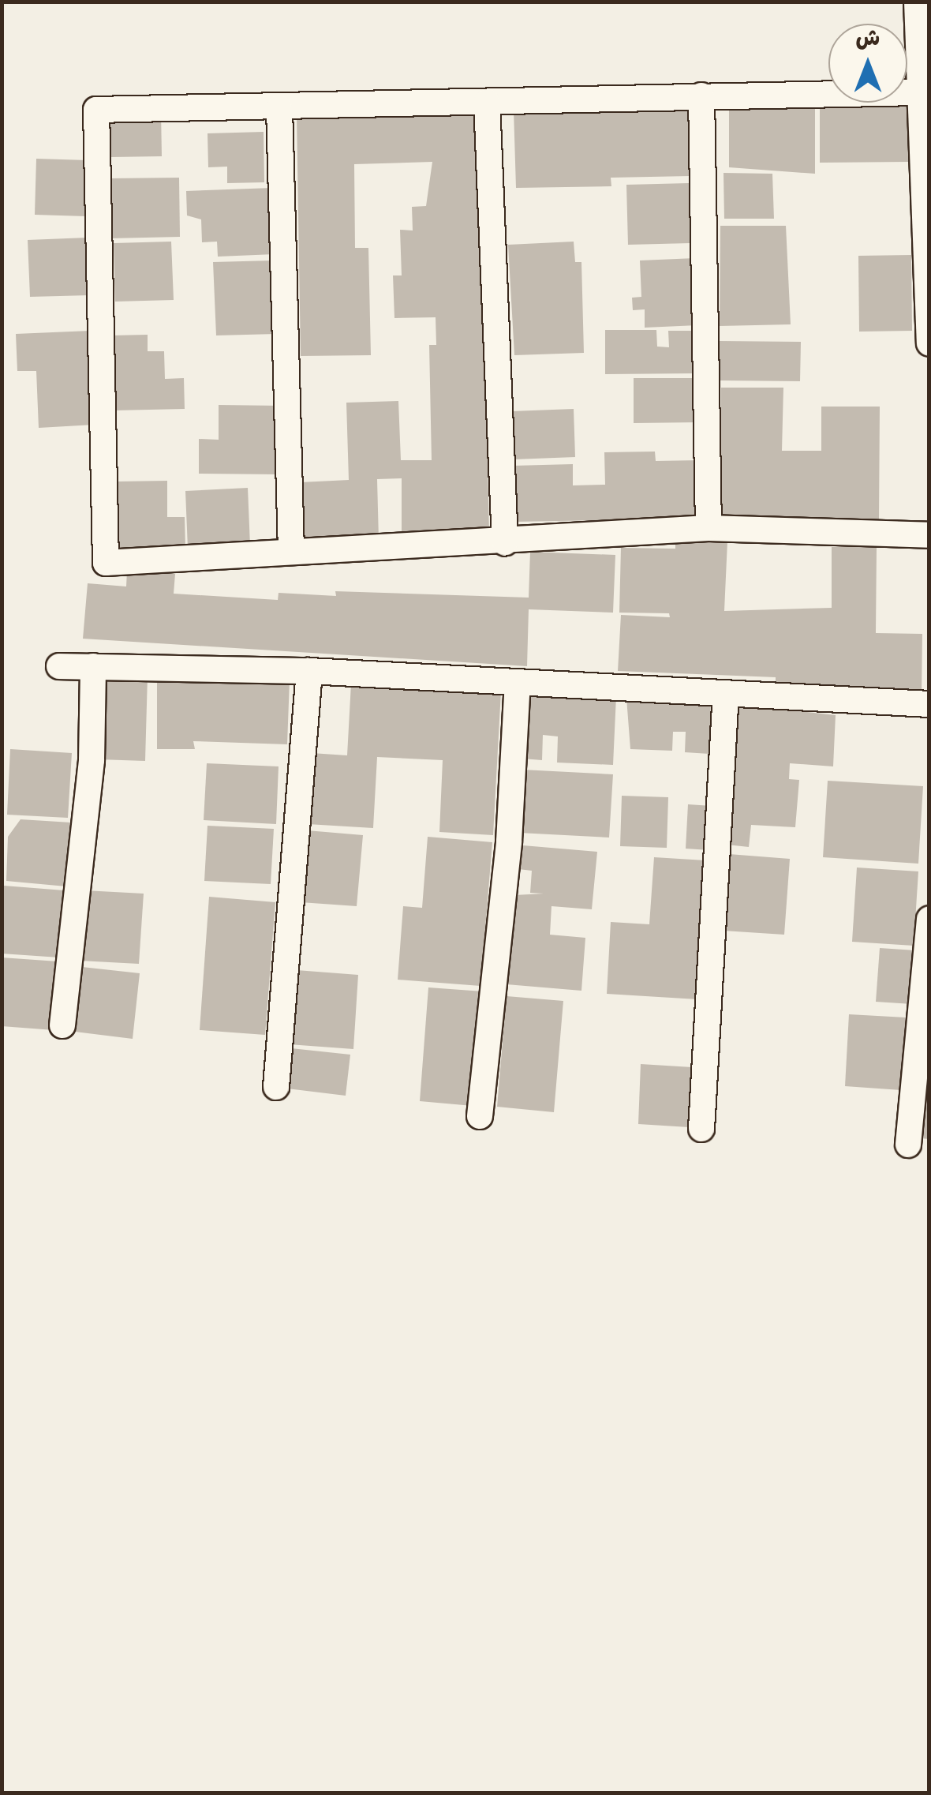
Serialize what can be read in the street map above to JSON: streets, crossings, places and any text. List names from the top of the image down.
{
  "north": "top"
}
